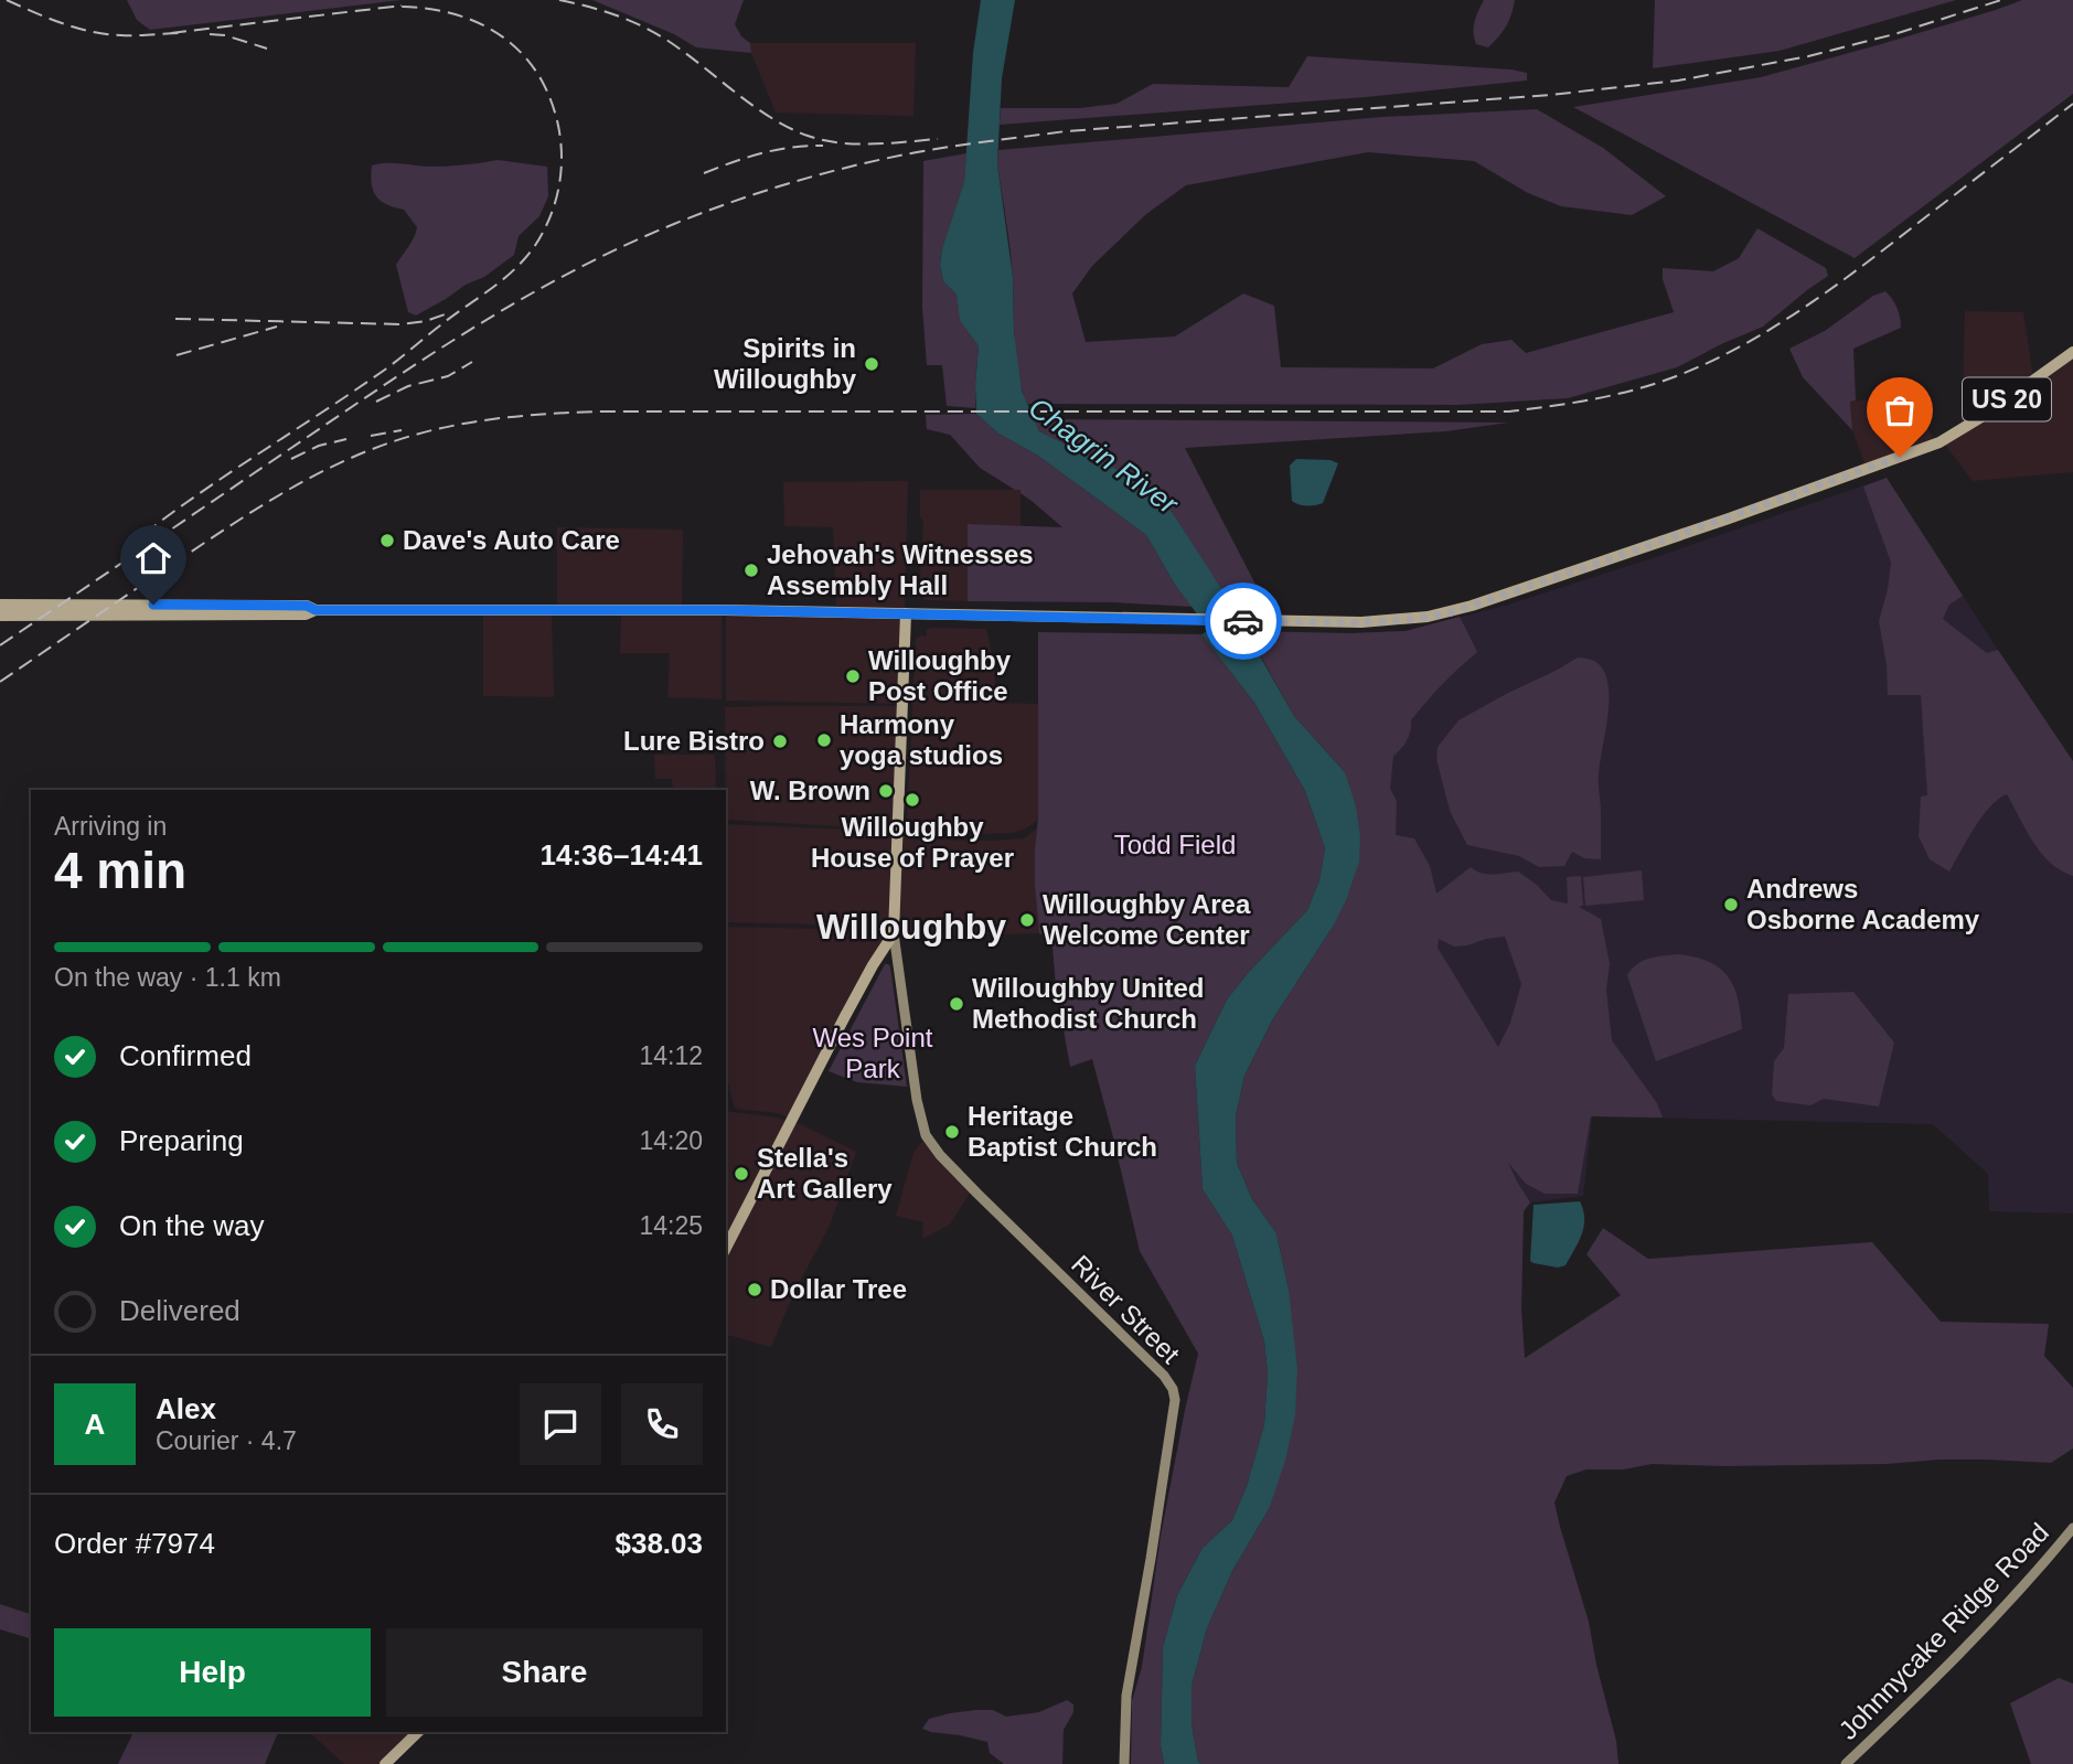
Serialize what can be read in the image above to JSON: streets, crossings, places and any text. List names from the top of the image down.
{
  "streets": {
    "main road": ["US 20", "River Street", "Johnnycake Ridge Road"]
  },
  "districts": ["Willoughby"],
  "water": ["Chagrin River"],
  "parks": ["Todd Field", "Wes Point Park"],
  "places": [
    "Spirits in Willoughby",
    "Dave's Auto Care",
    "Jehovah's Witnesses Assembly Hall",
    "Willoughby Post Office",
    "Harmony yoga studios",
    "Lure Bistro",
    "W. Brown",
    "Willoughby House of Prayer",
    "Andrews Osborne Academy",
    "Willoughby Area Welcome Center",
    "Willoughby United Methodist Church",
    "Heritage Baptist Church",
    "Stella's Art Gallery",
    "Dollar Tree"
  ],
  "page": {
    "heading": ["4 min", "Arriving in", "14:36–14:41"],
    "panel": [
      "Alex",
      "Courier · 4.7",
      "Order #7974",
      "$38.03"
    ],
    "bar": "On the way · 1.1 km",
    "list": [
      ["Confirmed", "14:12"],
      ["Preparing", "14:20"],
      ["On the way", "14:25"],
      "Delivered"
    ],
    "round": "A",
    "buttons": ["Help", "Share"]
  }
}
